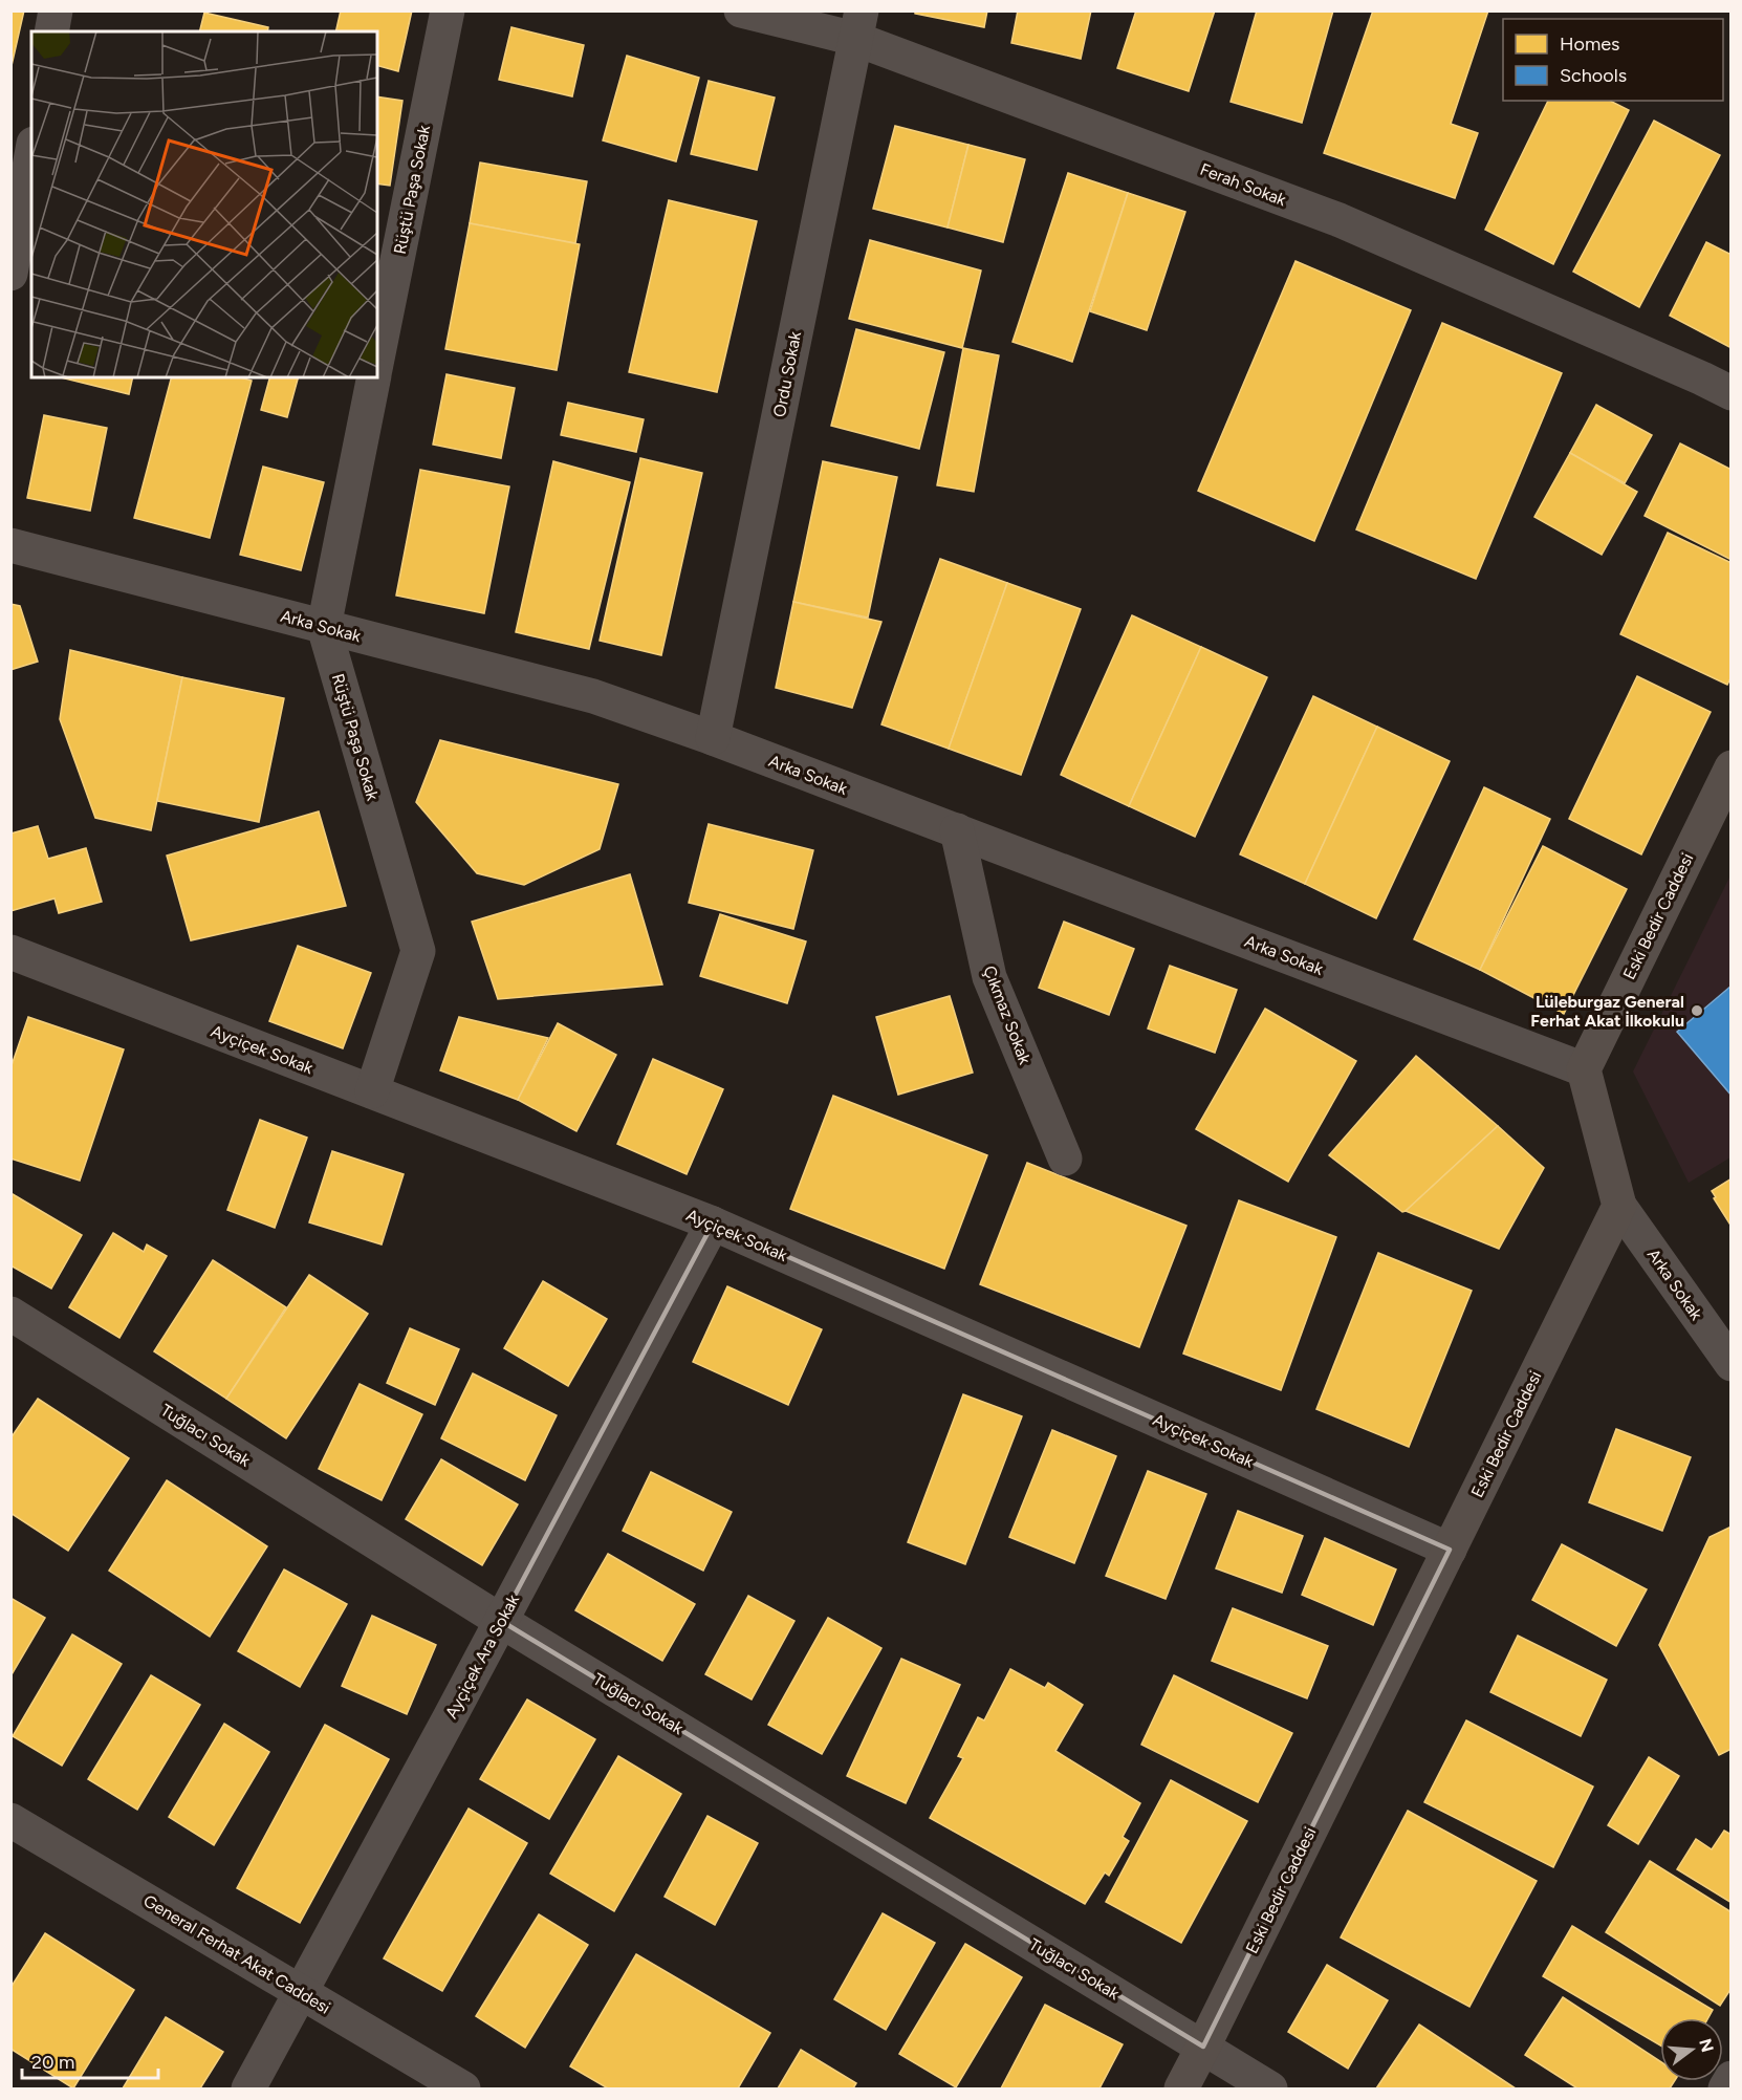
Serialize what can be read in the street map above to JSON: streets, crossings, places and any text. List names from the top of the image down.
{
  "streets": {
    "main road": ["Eski Bedir Caddesi"],
    "street": [
      "Ferah Sokak",
      "Rüştü Paşa Sokak",
      "Ordu Sokak",
      "Arka Sokak",
      "Çıkmaz Sokak",
      "Ayçiçek Sokak",
      "Tuğlacı Sokak",
      "Ayçiçek Ara Sokak",
      "General Ferhat Akat Caddesi"
    ]
  },
  "crossings": [
    ["Ferah Sokak", "Ordu Sokak"],
    ["Rüştü Paşa Sokak", "Arka Sokak"],
    ["Rüştü Paşa Sokak", "Ayçiçek Sokak"],
    ["Ordu Sokak", "Arka Sokak"],
    ["Arka Sokak", "Eski Bedir Caddesi"],
    ["Arka Sokak", "Çıkmaz Sokak"],
    ["Eski Bedir Caddesi", "Ayçiçek Sokak"],
    ["Eski Bedir Caddesi", "Tuğlacı Sokak"],
    ["Ayçiçek Sokak", "Ayçiçek Ara Sokak"],
    ["Tuğlacı Sokak", "Ayçiçek Ara Sokak"],
    ["Ayçiçek Ara Sokak", "General Ferhat Akat Caddesi"]
  ],
  "places": ["Lüleburgaz General Ferhat Akat İlkokulu"],
  "legend": ["Homes", "Schools"],
  "scale_bar": "20 m",
  "north": "right"
}
